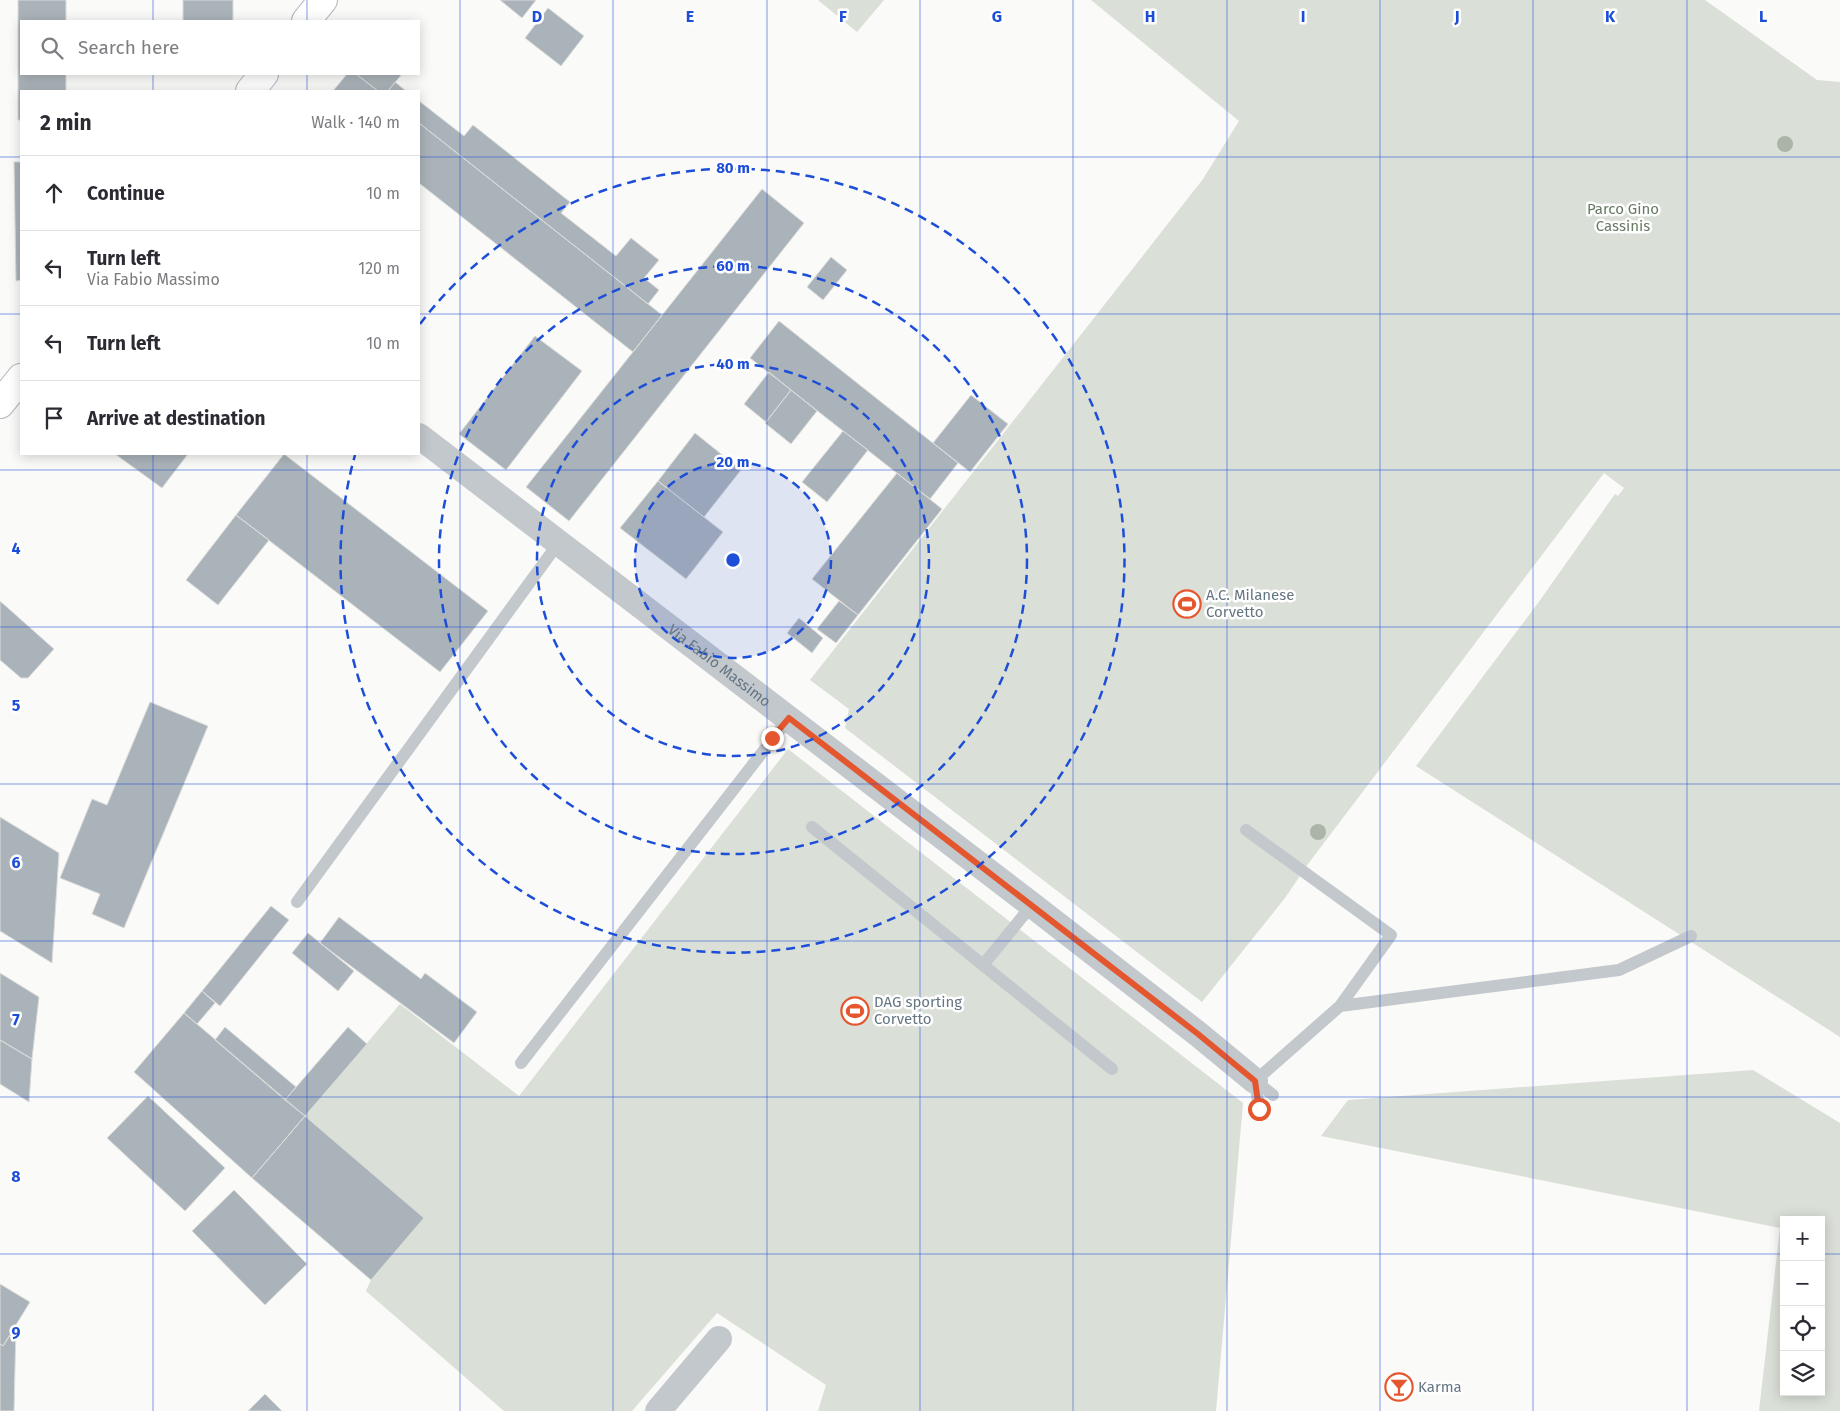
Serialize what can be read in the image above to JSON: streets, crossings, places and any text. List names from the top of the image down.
{
  "streets": {
    "street": ["Via Fabio Massimo"]
  },
  "parks": ["Parco Gino Cassinis"],
  "places": {
    "sports": ["A.C. Milanese Corvetto", "DAG sporting Corvetto"],
    "bar": ["Karma"]
  },
  "page": {
    "search": "Search here",
    "heading": ["2 min", "Walk · 140 m"],
    "list": [
      ["Continue", "10 m"],
      ["Turn left", "Via Fabio Massimo", "120 m"],
      ["Turn left", "10 m"],
      "Arrive at destination"
    ],
    "map_buttons": ["+", "−"]
  },
  "grid": {
    "columns": [
      "D",
      "E",
      "F",
      "G",
      "H",
      "I",
      "J",
      "K",
      "L"
    ],
    "rows": [
      "4",
      "5",
      "6",
      "7",
      "8",
      "9"
    ]
  },
  "rings": [
    "80 m",
    "60 m",
    "40 m",
    "20 m"
  ]
}
